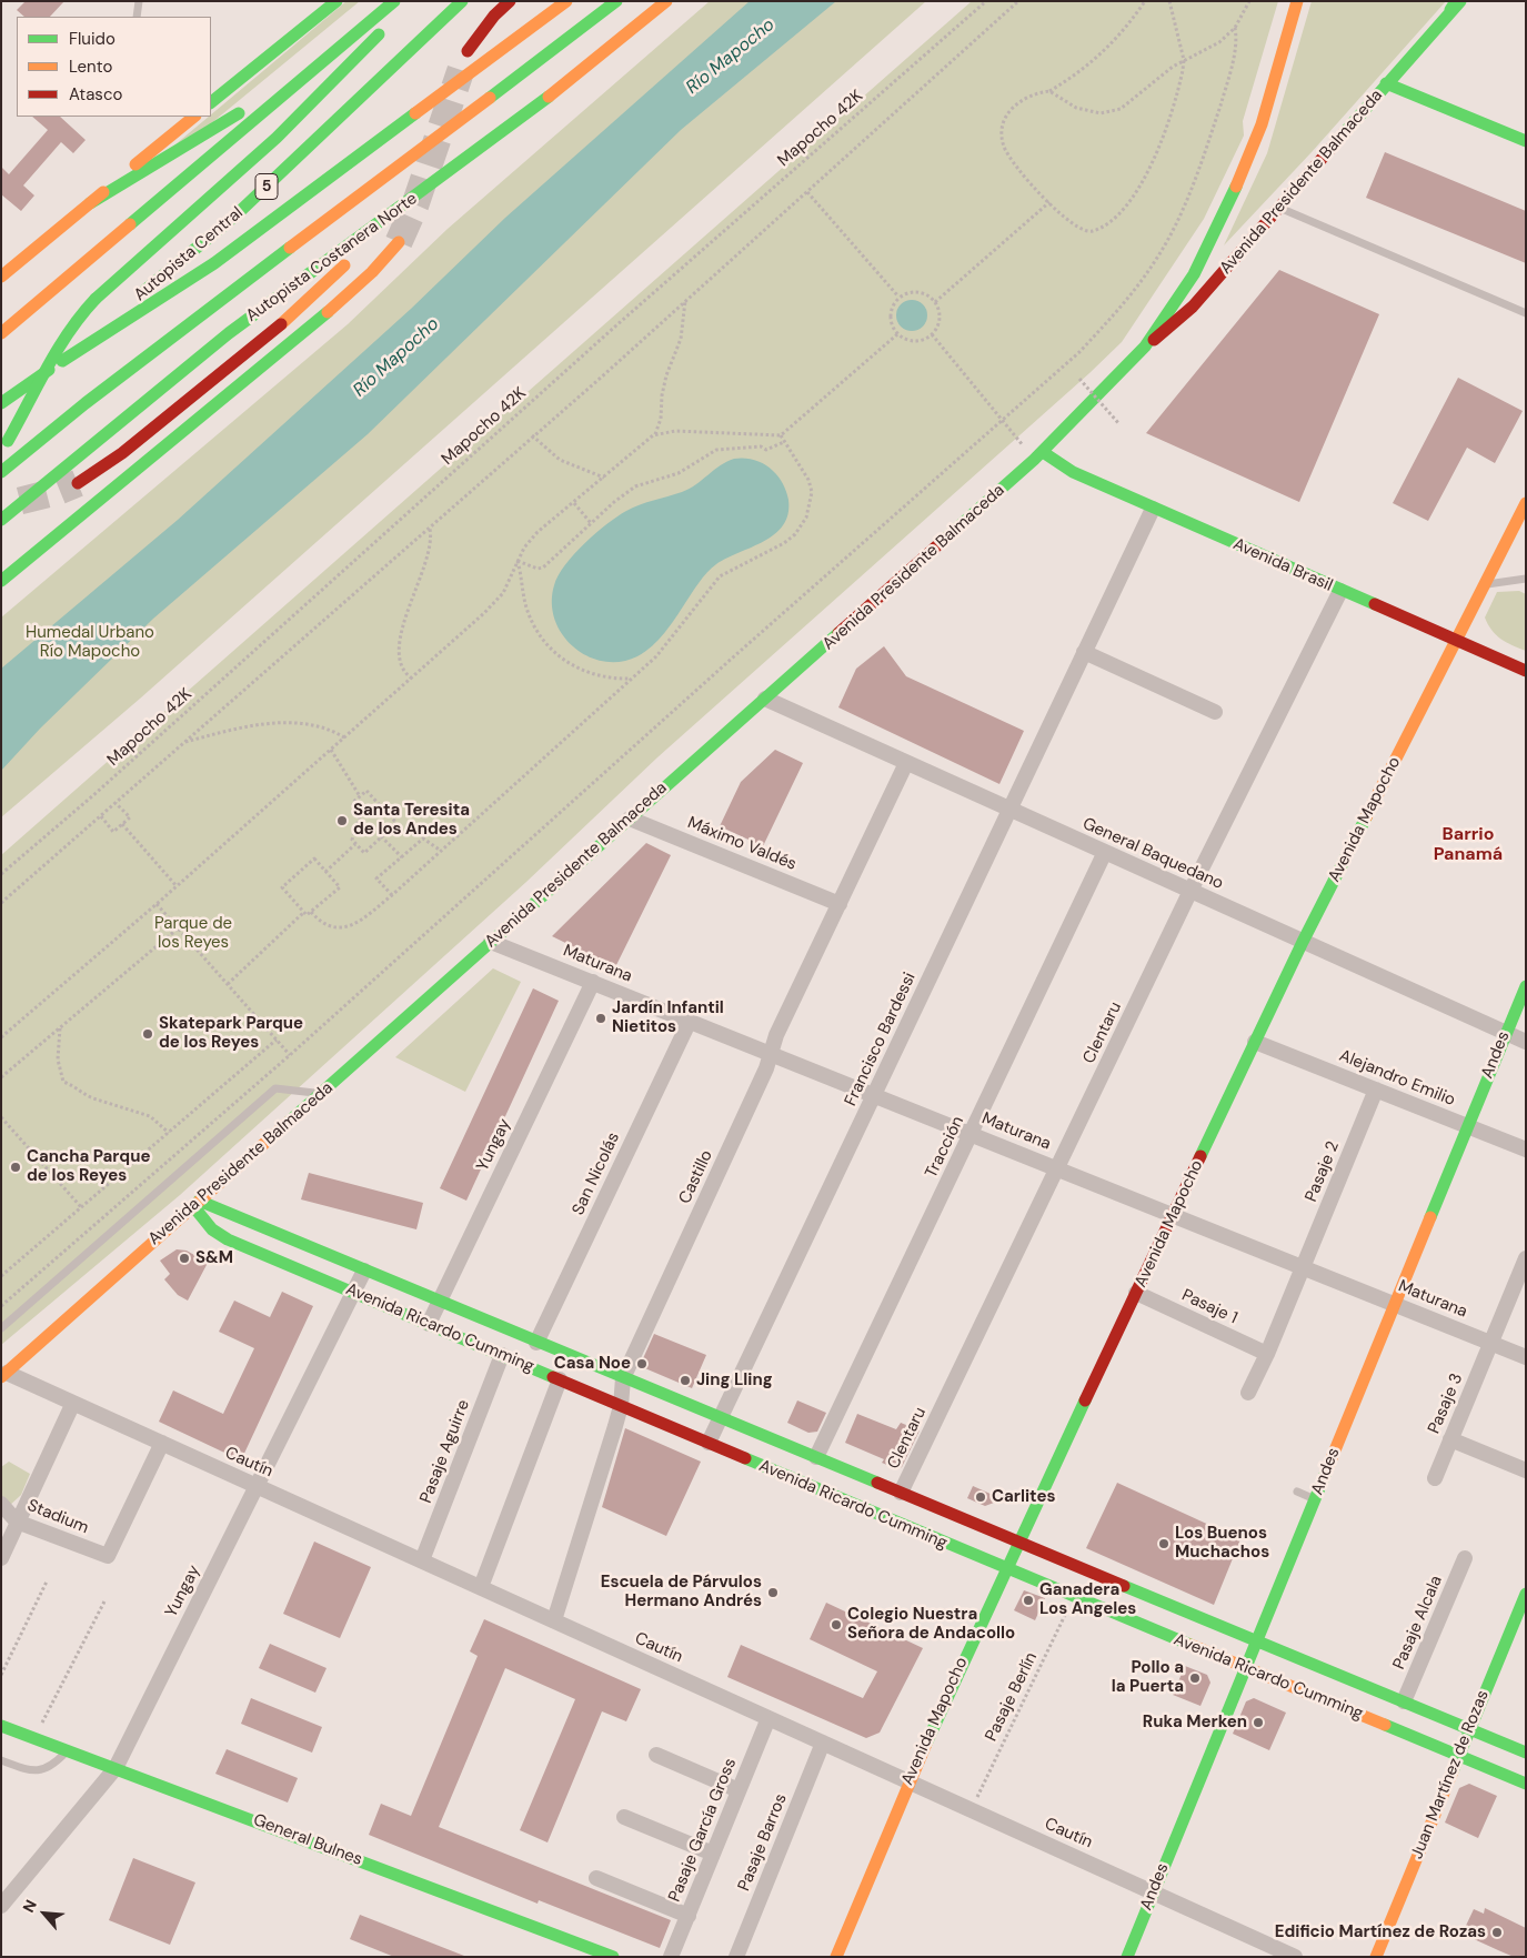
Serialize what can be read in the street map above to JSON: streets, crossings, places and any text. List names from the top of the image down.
{
  "streets": {
    "main road": [
      "Avenida Presidente Balmaceda",
      "5",
      "Autopista Central",
      "Autopista Costanera Norte",
      "Avenida Brasil",
      "Avenida Mapocho",
      "Andes",
      "Avenida Ricardo Cumming",
      "Juan Martínez de Rozas",
      "General Bulnes"
    ],
    "street": [
      "Máximo Valdés",
      "General Baquedano",
      "Maturana",
      "Clentaru",
      "Francisco Bardessi",
      "Alejandro Emilio",
      "Yungay",
      "Tracción",
      "Pasaje 2",
      "San Nicolás",
      "Castillo",
      "Pasaje 1",
      "Pasaje 3",
      "Pasaje Aguirre",
      "Cautín",
      "Stadium",
      "Pasaje Alcala",
      "Pasaje García Gross",
      "Pasaje Barros"
    ],
    "path": ["Mapocho 42K", "Pasaje Berlín"]
  },
  "crossings": [
    ["Avenida Presidente Balmaceda", "Avenida Brasil"],
    ["Avenida Presidente Balmaceda", "Máximo Valdés"],
    ["Avenida Presidente Balmaceda", "General Baquedano"],
    ["Avenida Presidente Balmaceda", "Maturana"],
    ["Avenida Presidente Balmaceda", "Avenida Ricardo Cumming"],
    ["Avenida Presidente Balmaceda", "Cautín"],
    ["Avenida Brasil", "Avenida Mapocho"],
    ["Avenida Brasil", "Clentaru"],
    ["Avenida Brasil", "Francisco Bardessi"],
    ["Avenida Mapocho", "General Baquedano"],
    ["Avenida Mapocho", "Maturana"],
    ["Avenida Mapocho", "Alejandro Emilio"],
    ["Avenida Mapocho", "Pasaje 1"],
    ["Avenida Mapocho", "Avenida Ricardo Cumming"],
    ["Avenida Mapocho", "Cautín"],
    ["Máximo Valdés", "Castillo"],
    ["General Baquedano", "Clentaru"],
    ["General Baquedano", "Francisco Bardessi"],
    ["General Baquedano", "Andes"],
    ["General Baquedano", "Tracción"],
    ["General Baquedano", "Castillo"],
    ["Maturana", "Clentaru"],
    ["Maturana", "Francisco Bardessi"],
    ["Maturana", "Andes"],
    ["Maturana", "Yungay"],
    ["Maturana", "Tracción"],
    ["Maturana", "Pasaje 2"],
    ["Maturana", "San Nicolás"],
    ["Maturana", "Castillo"],
    ["Maturana", "Pasaje 3"],
    ["Clentaru", "Avenida Ricardo Cumming"],
    ["Francisco Bardessi", "Avenida Ricardo Cumming"],
    ["Andes", "Alejandro Emilio"],
    ["Andes", "Avenida Ricardo Cumming"],
    ["Andes", "Cautín"],
    ["Alejandro Emilio", "Pasaje 2"],
    ["Yungay", "Avenida Ricardo Cumming"],
    ["Yungay", "Cautín"],
    ["Yungay", "General Bulnes"],
    ["Tracción", "Avenida Ricardo Cumming"],
    ["San Nicolás", "Avenida Ricardo Cumming"],
    ["Castillo", "Avenida Ricardo Cumming"],
    ["Castillo", "Cautín"],
    ["Avenida Ricardo Cumming", "Pasaje Aguirre"],
    ["Avenida Ricardo Cumming", "Pasaje Alcala"],
    ["Avenida Ricardo Cumming", "Juan Martínez de Rozas"],
    ["Pasaje Aguirre", "Cautín"],
    ["Cautín", "Stadium"],
    ["Cautín", "Pasaje García Gross"],
    ["Cautín", "Pasaje Barros"]
  ],
  "districts": ["Barrio Panamá"],
  "water": ["Río Mapocho"],
  "parks": ["Humedal Urbano Río Mapocho", "Parque de los Reyes"],
  "places": [
    "Santa Teresita de los Andes",
    "Jardín Infantil Nietitos",
    "Skatepark Parque de los Reyes",
    "Cancha Parque de los Reyes",
    "S&M",
    "Casa Noe",
    "Jing Lling",
    "Carlites",
    "Los Buenos Muchachos",
    "Escuela de Párvulos Hermano Andrés",
    "Ganadera Los Angeles",
    "Colegio Nuestra Señora de Andacollo",
    "Pollo a la Puerta",
    "Ruka Merken",
    "Edificio Martínez de Rozas"
  ],
  "legend": ["Fluido", "Lento", "Atasco"],
  "north": "top left"
}
